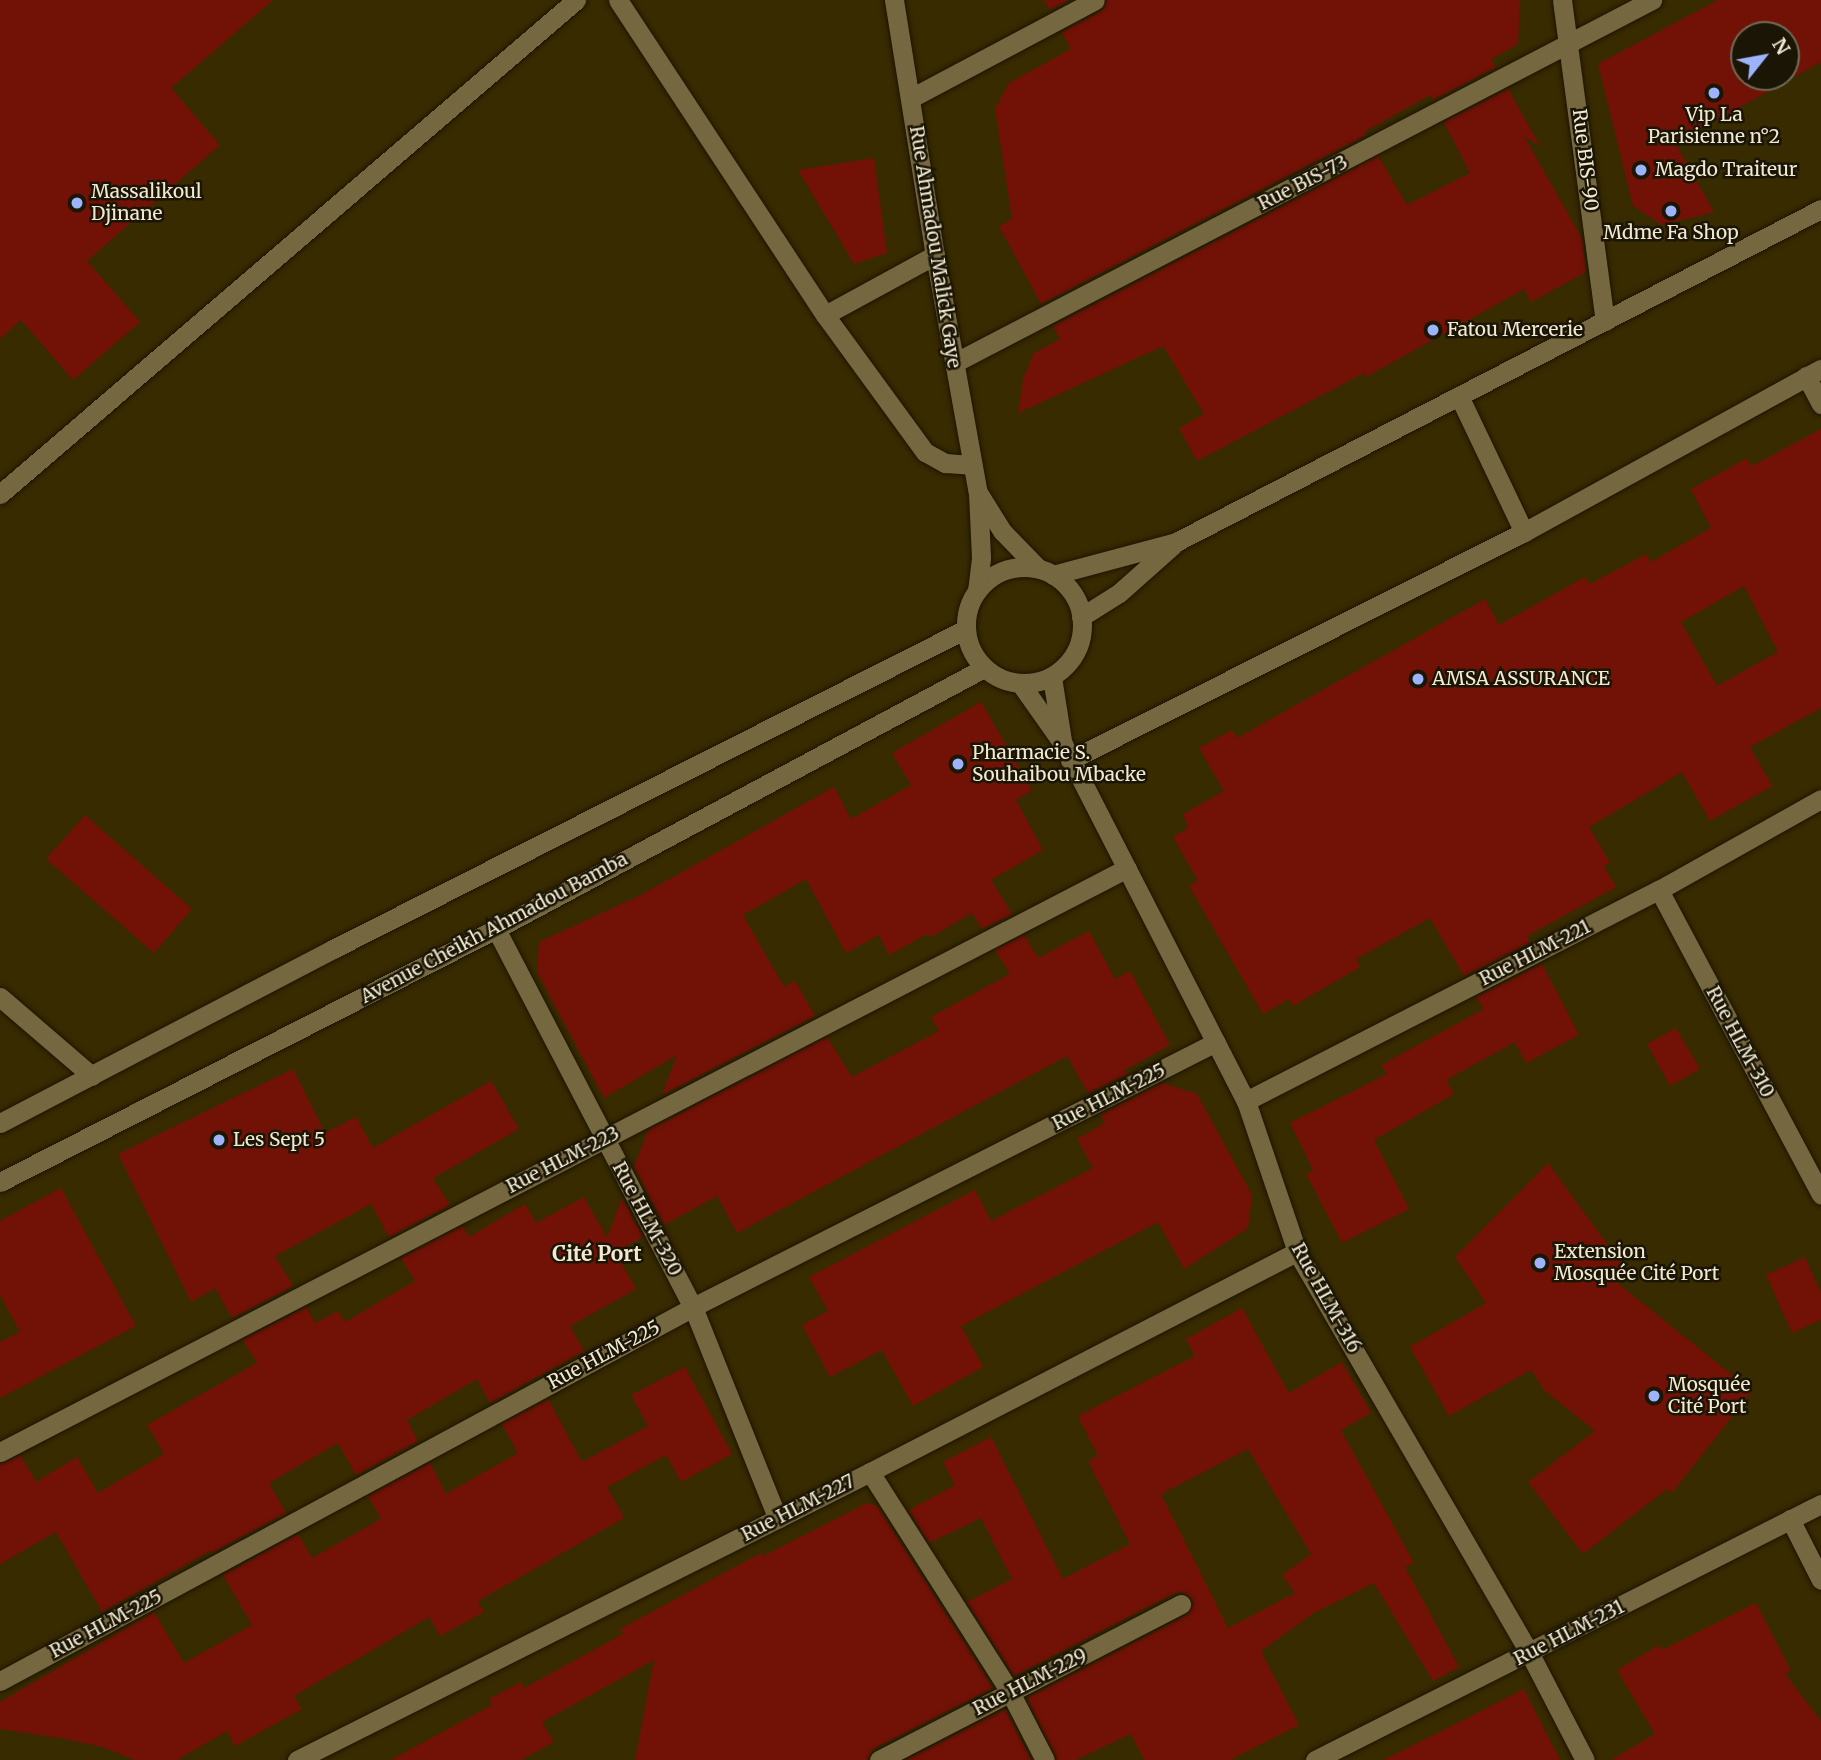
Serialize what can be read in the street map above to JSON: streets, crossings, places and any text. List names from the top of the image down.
{
  "streets": {
    "street": [
      "Rue BIS-90",
      "Rue BIS-73",
      "Rue Ahmadou Malick Gaye",
      "Avenue Cheikh Ahmadou Bamba",
      "Rue HLM-221",
      "Rue HLM-310",
      "Rue HLM-225",
      "Rue HLM-223",
      "Rue HLM-320",
      "Rue HLM-316",
      "Rue HLM-227",
      "Rue HLM-231",
      "Rue HLM-229"
    ]
  },
  "crossings": [
    ["Rue BIS-90", "Rue BIS-73"],
    ["Rue BIS-73", "Rue Ahmadou Malick Gaye"],
    ["Rue Ahmadou Malick Gaye", "Avenue Cheikh Ahmadou Bamba"],
    ["Rue Ahmadou Malick Gaye", "Rue HLM-316"],
    ["Avenue Cheikh Ahmadou Bamba", "Rue HLM-320"],
    ["Avenue Cheikh Ahmadou Bamba", "Rue HLM-316"],
    ["Rue HLM-221", "Rue HLM-310"],
    ["Rue HLM-221", "Rue HLM-316"],
    ["Rue HLM-225", "Rue HLM-320"],
    ["Rue HLM-225", "Rue HLM-316"],
    ["Rue HLM-223", "Rue HLM-320"],
    ["Rue HLM-223", "Rue HLM-316"],
    ["Rue HLM-320", "Rue HLM-227"],
    ["Rue HLM-316", "Rue HLM-227"],
    ["Rue HLM-316", "Rue HLM-231"]
  ],
  "districts": ["Cité Port"],
  "places": [
    "Vip La Parisienne n°2",
    "Magdo Traiteur",
    "Massalikoul Djinane",
    "Mdme Fa Shop",
    "Fatou Mercerie",
    "AMSA ASSURANCE",
    "Pharmacie S. Souhaibou Mbacke",
    "Les Sept 5",
    "Extension Mosquée Cité Port",
    "Mosquée Cité Port"
  ],
  "north": "top right"
}
